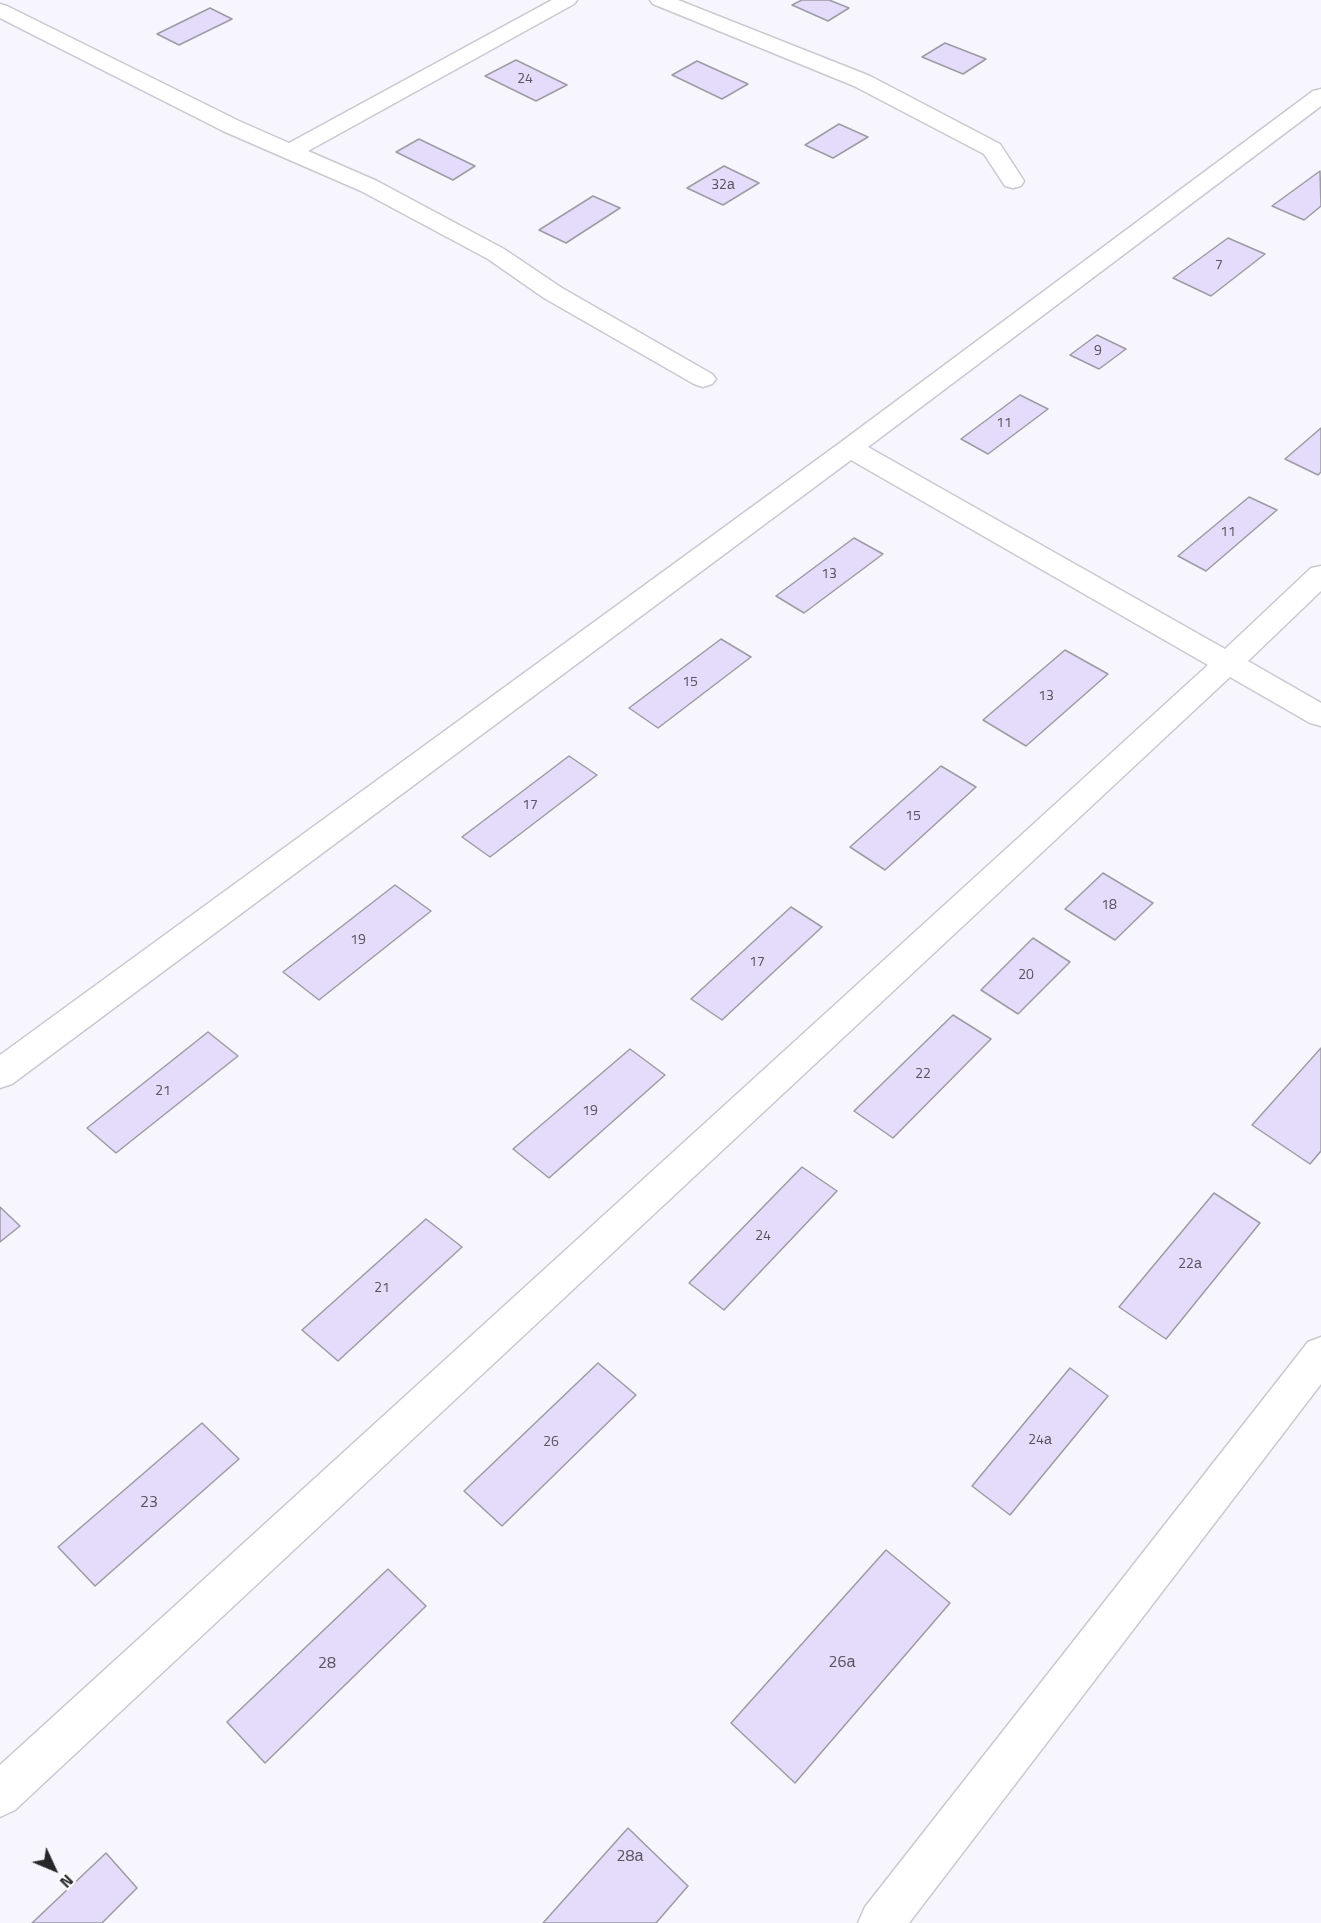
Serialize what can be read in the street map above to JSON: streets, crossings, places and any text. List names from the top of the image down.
{
  "house_numbers": [
    "24",
    "32а",
    "7",
    "9",
    "11",
    "11",
    "13",
    "15",
    "13",
    "17",
    "15",
    "18",
    "19",
    "17",
    "20",
    "22",
    "21",
    "19",
    "24",
    "22а",
    "21",
    "24а",
    "26",
    "23",
    "26а",
    "28",
    "28а"
  ],
  "north": "bottom right"
}
